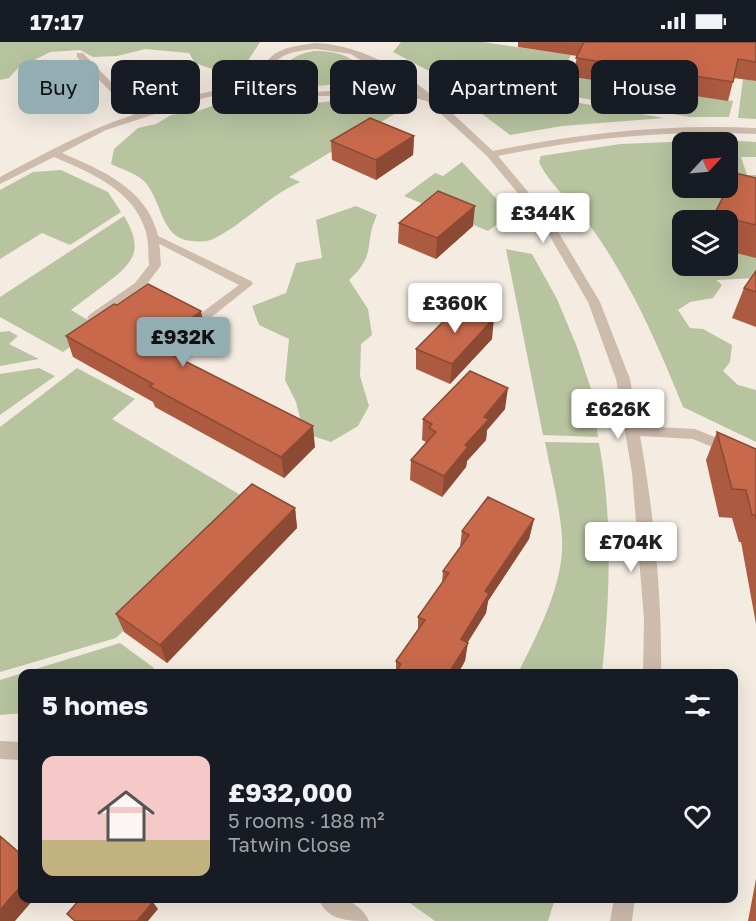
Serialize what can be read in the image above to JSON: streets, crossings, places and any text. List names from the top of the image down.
{
  "north": "top right",
  "page": {
    "status": "17:17",
    "chip": [
      "Buy",
      "Rent",
      "Filters",
      "New",
      "Apartment",
      "House"
    ],
    "price": [
      "£344K",
      "£360K",
      "£932K",
      "£626K",
      "£704K"
    ],
    "heading": "5 homes",
    "list": [
      {
        "name": "£932,000",
        "note": "5 rooms · 188 m² · Tatwin Close"
      }
    ]
  }
}
